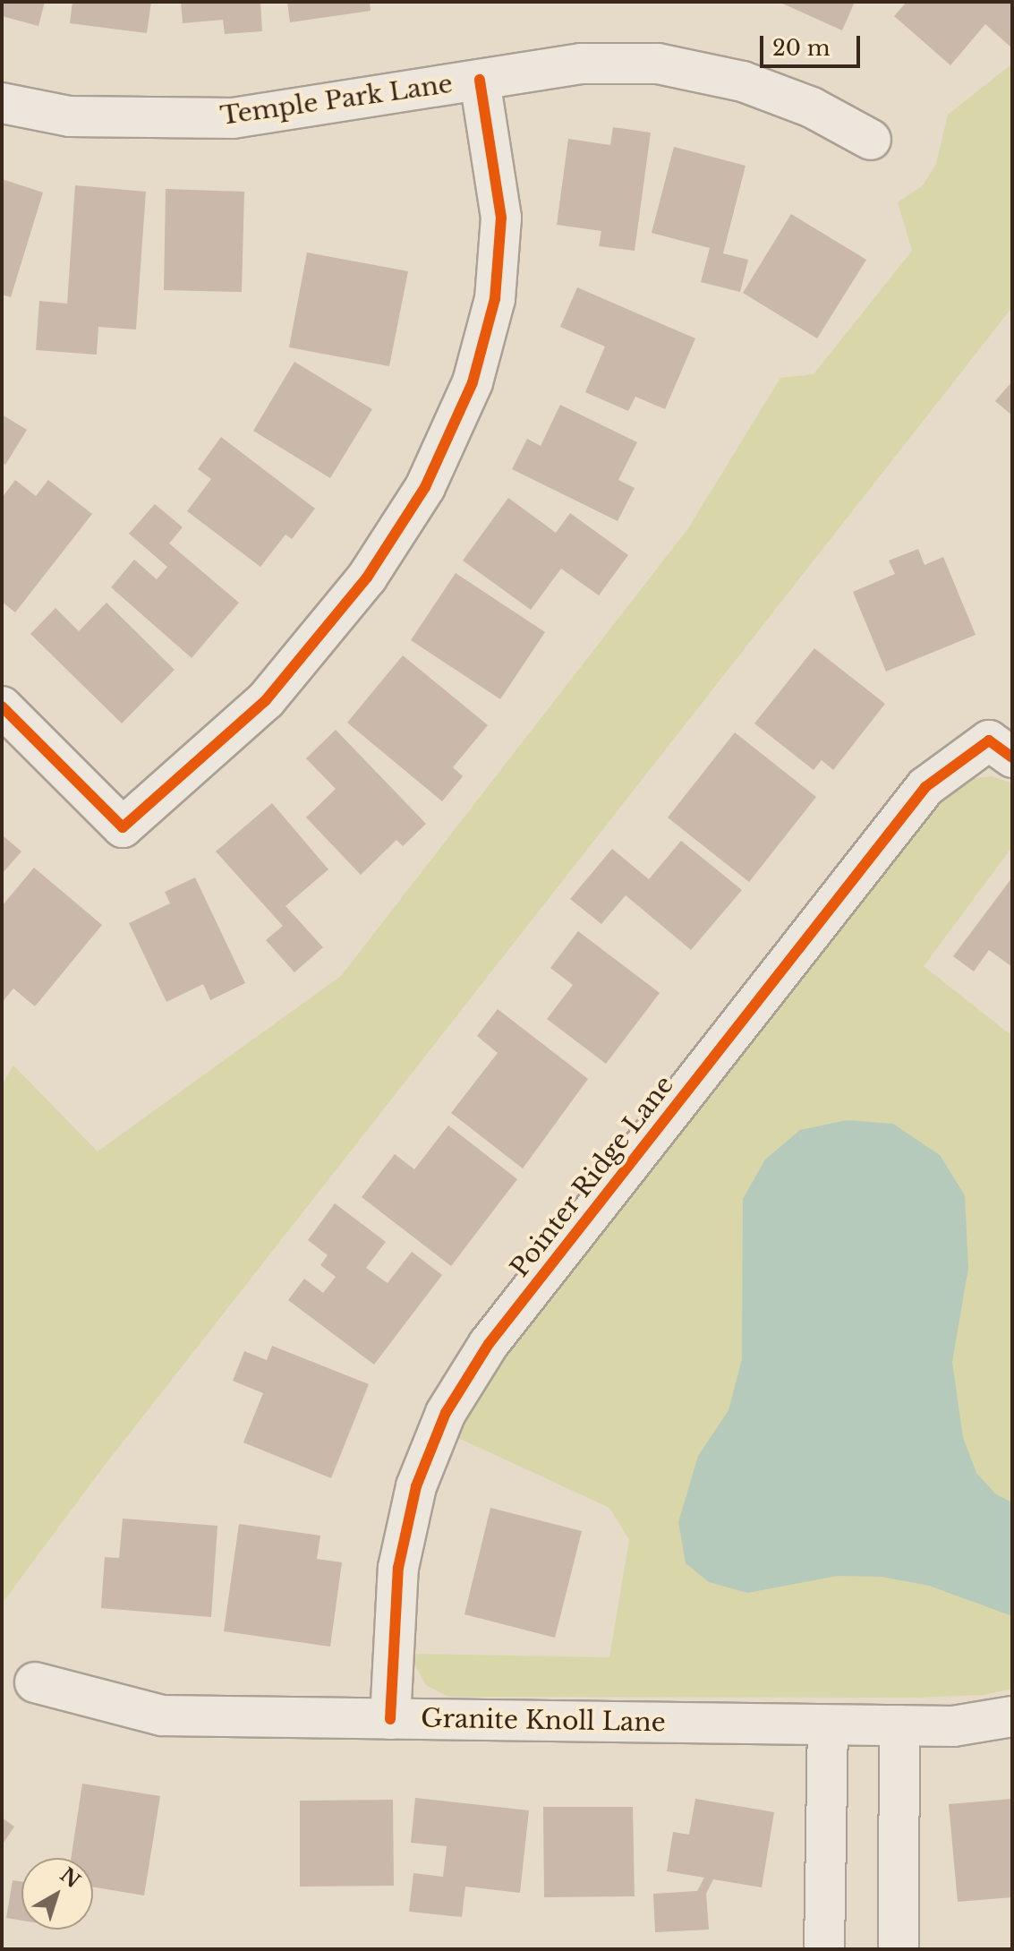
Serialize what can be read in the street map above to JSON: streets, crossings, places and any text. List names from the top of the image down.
{
  "streets": {
    "street": ["Temple Park Lane", "Pointer Ridge Lane", "Granite Knoll Lane"]
  },
  "crossings": [
    ["Pointer Ridge Lane", "Granite Knoll Lane"]
  ],
  "scale_bar": "20 m",
  "north": "top right"
}
